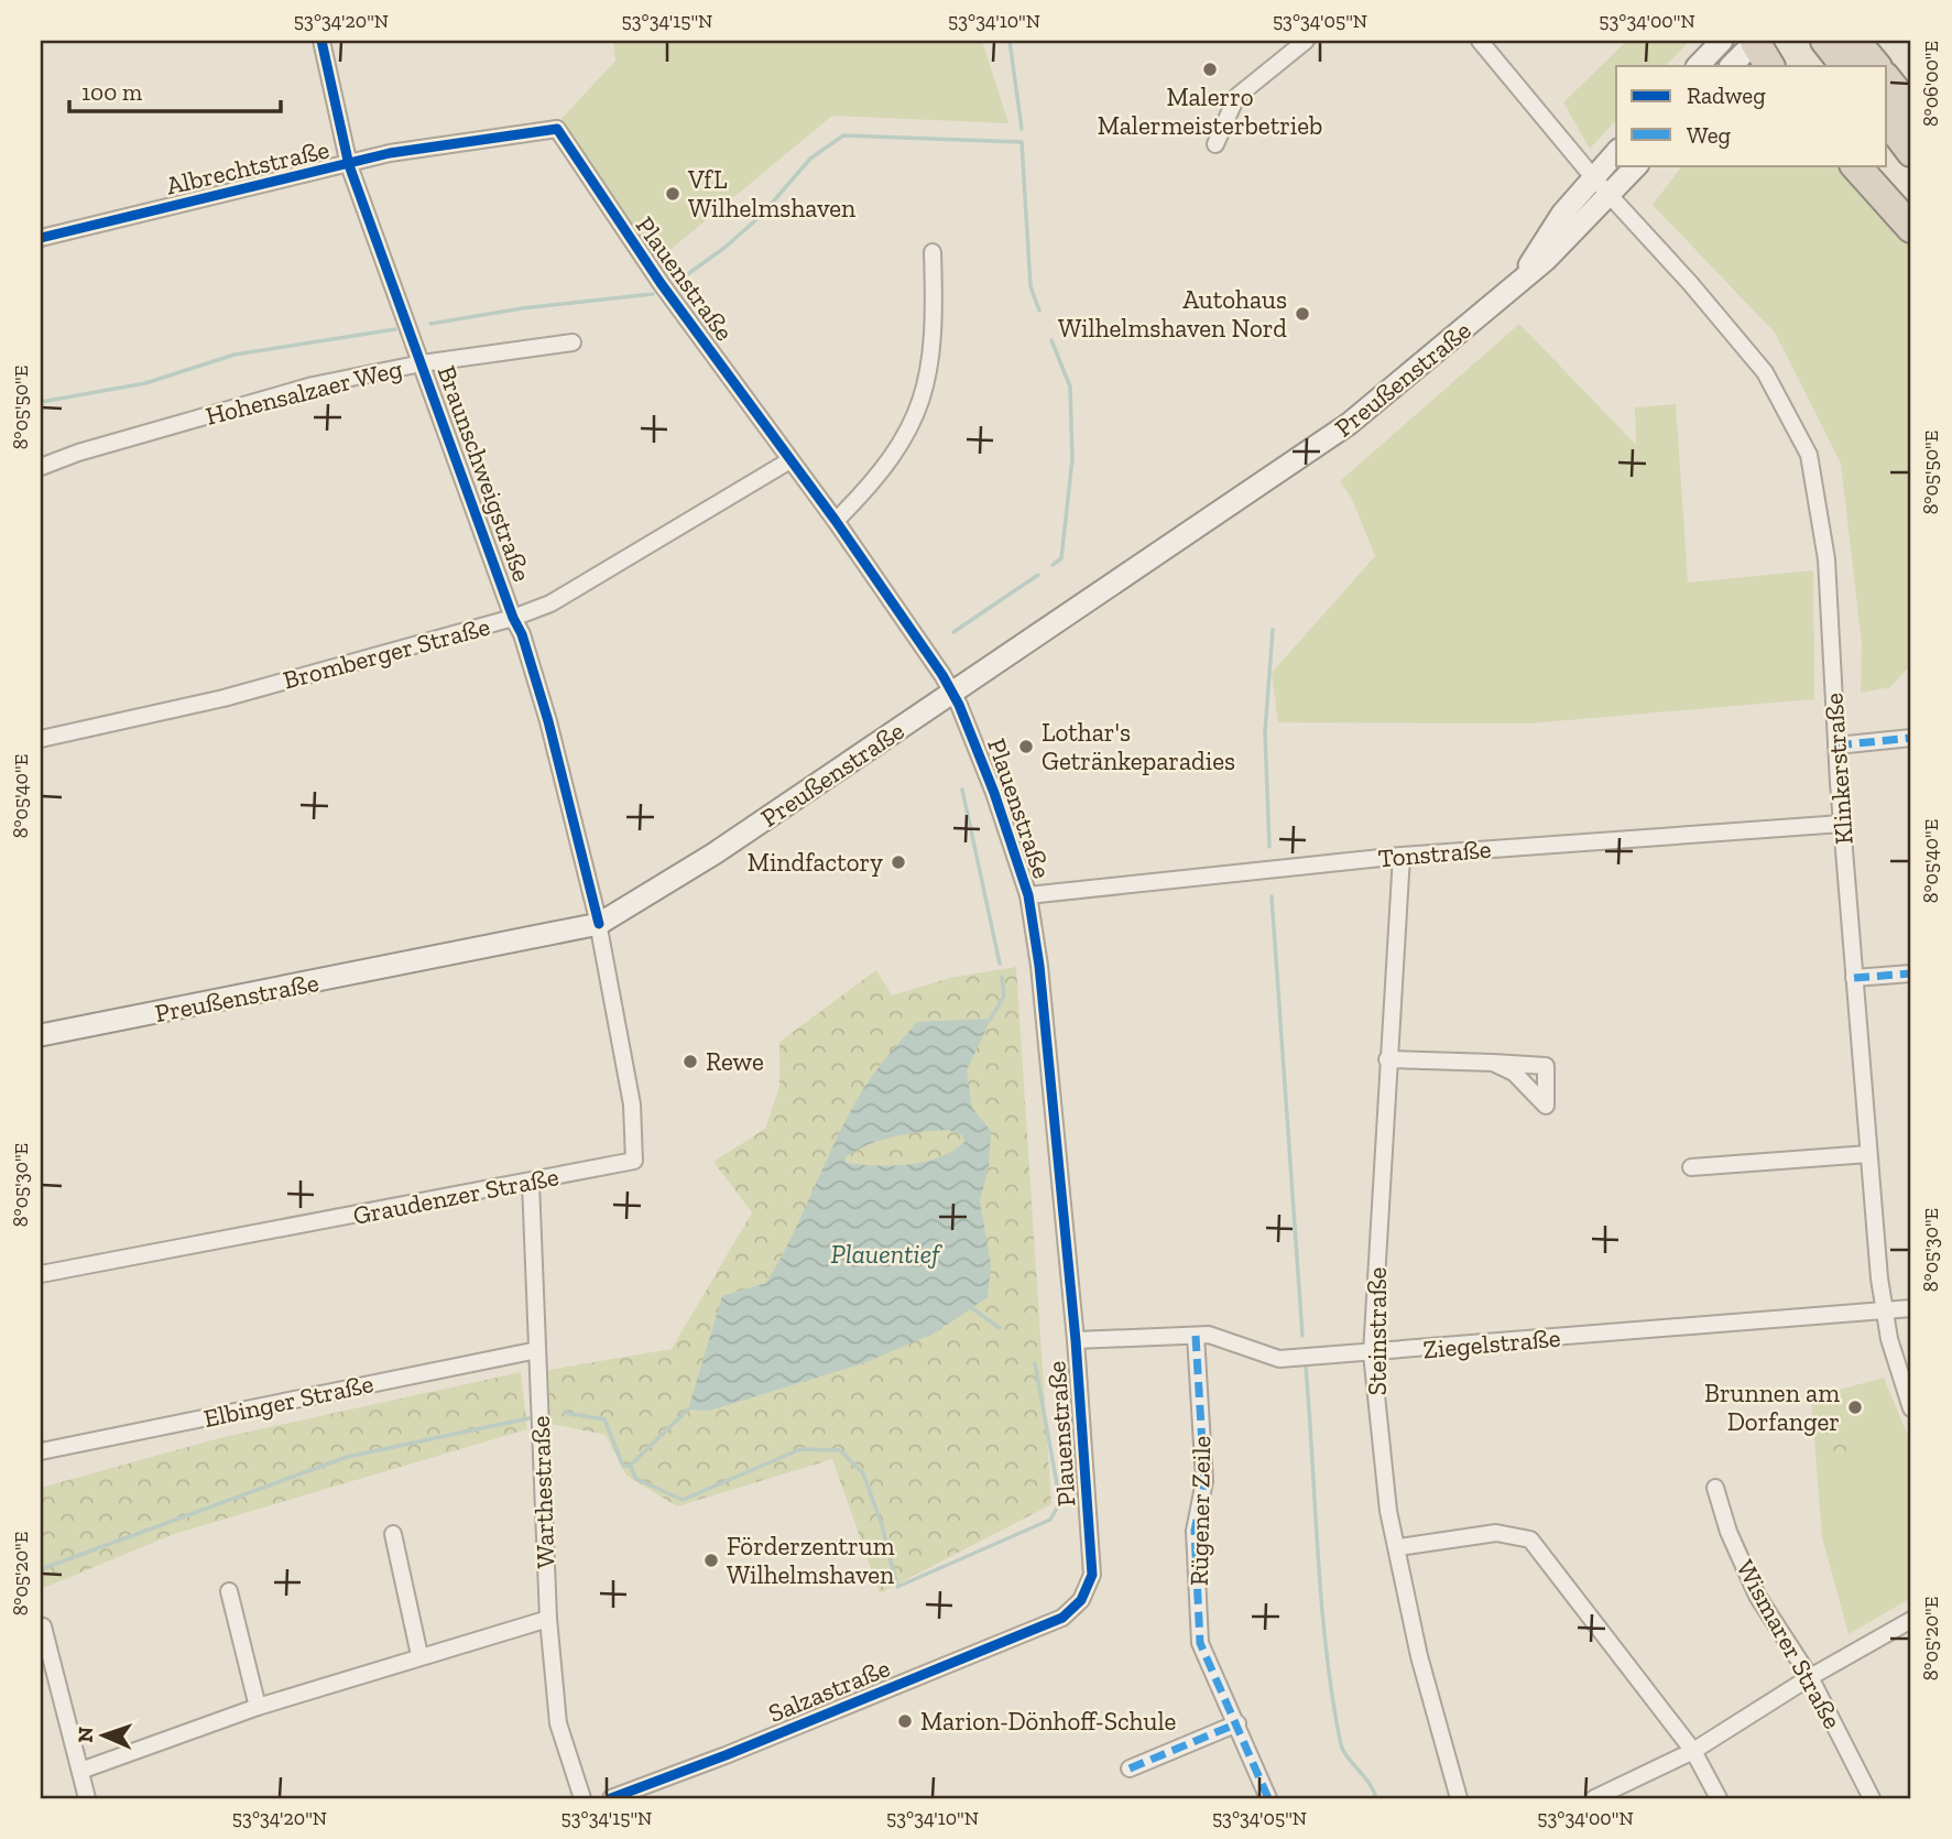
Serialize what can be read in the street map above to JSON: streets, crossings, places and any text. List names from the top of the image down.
{
  "streets": {
    "main road": ["Preußenstraße"],
    "street": [
      "Albrechtstraße",
      "Plauenstraße",
      "Hohensalzaer Weg",
      "Braunschweigstraße",
      "Bromberger Straße",
      "Klinkerstraße",
      "Tonstraße",
      "Graudenzer Straße",
      "Steinstraße",
      "Ziegelstraße",
      "Elbinger Straße",
      "Warthestraße",
      "Rügener Zeile",
      "Wismarer Straße",
      "Salzastraße"
    ]
  },
  "crossings": [
    ["Albrechtstraße", "Plauenstraße"],
    ["Albrechtstraße", "Braunschweigstraße"],
    ["Plauenstraße", "Preußenstraße"],
    ["Plauenstraße", "Bromberger Straße"],
    ["Plauenstraße", "Tonstraße"],
    ["Plauenstraße", "Ziegelstraße"],
    ["Plauenstraße", "Salzastraße"],
    ["Preußenstraße", "Braunschweigstraße"],
    ["Preußenstraße", "Klinkerstraße"],
    ["Preußenstraße", "Graudenzer Straße"],
    ["Hohensalzaer Weg", "Braunschweigstraße"],
    ["Braunschweigstraße", "Bromberger Straße"],
    ["Braunschweigstraße", "Graudenzer Straße"],
    ["Klinkerstraße", "Tonstraße"],
    ["Klinkerstraße", "Ziegelstraße"],
    ["Tonstraße", "Steinstraße"],
    ["Graudenzer Straße", "Warthestraße"],
    ["Steinstraße", "Ziegelstraße"],
    ["Ziegelstraße", "Rügener Zeile"],
    ["Elbinger Straße", "Warthestraße"]
  ],
  "water": ["Plauentief"],
  "places": [
    "Malerro Malermeisterbetrieb",
    "VfL Wilhelmshaven",
    "Autohaus Wilhelmshaven Nord",
    "Lothar's Getränkeparadies",
    "Mindfactory",
    "Rewe",
    "Brunnen am Dorfanger",
    "Förderzentrum Wilhelmshaven",
    "Marion-Dönhoff-Schule"
  ],
  "legend": ["Radweg", "Weg"],
  "scale_bar": "100 m",
  "north": "left",
  "coordinates": [
    "53°34'20\"N",
    "53°34'15\"N",
    "53°34'10\"N",
    "53°34'05\"N",
    "53°34'00\"N",
    "8°06'00\"E",
    "8°05'50\"E",
    "8°05'40\"E",
    "8°05'30\"E",
    "8°05'20\"E"
  ]
}
